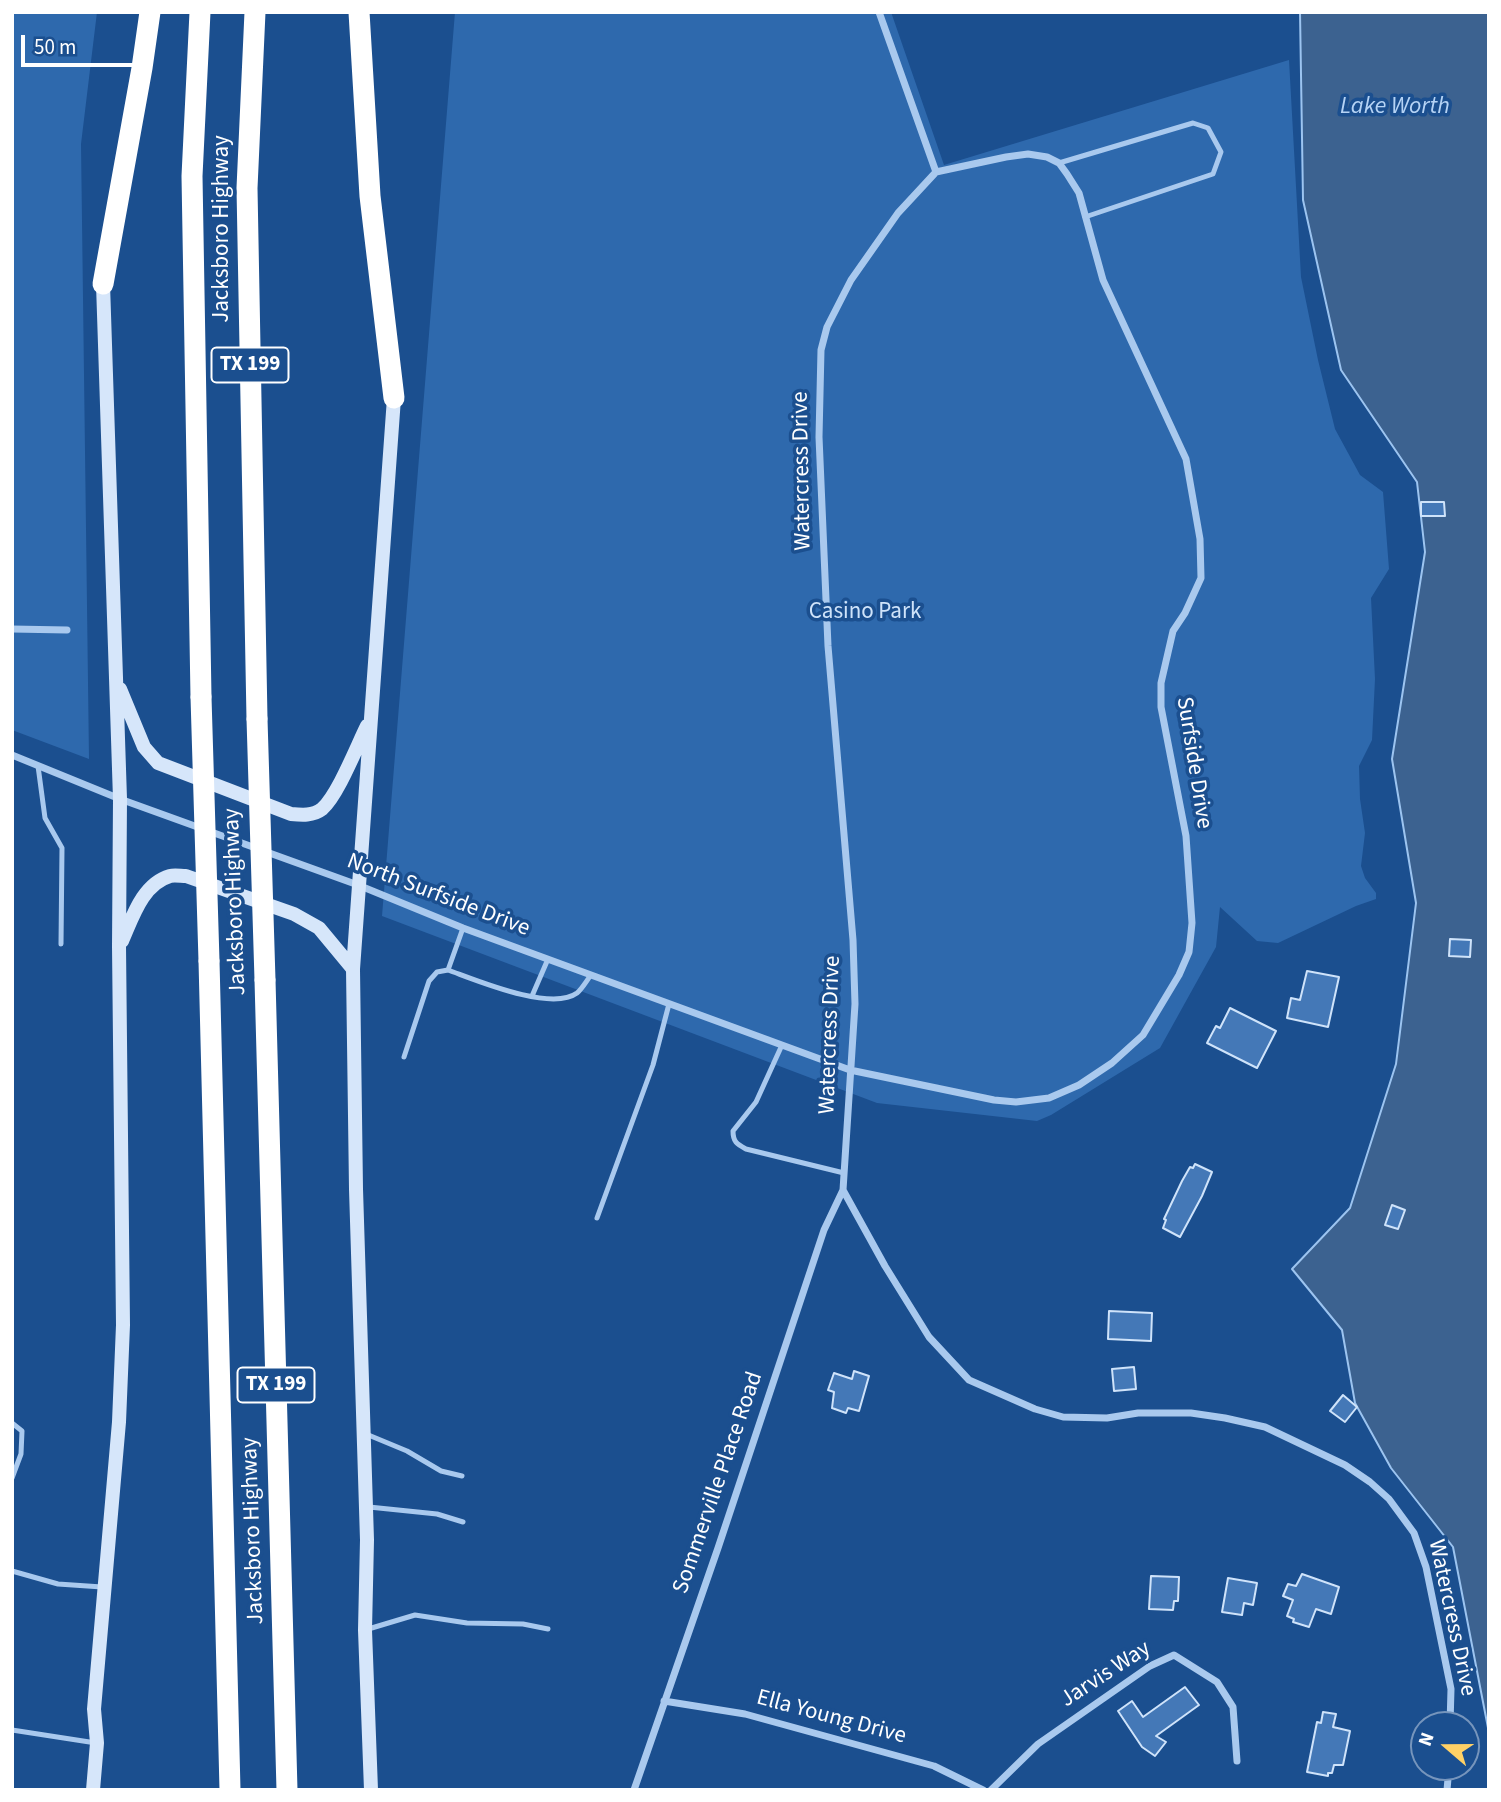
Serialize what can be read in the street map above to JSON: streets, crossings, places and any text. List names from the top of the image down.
{
  "streets": {
    "highway": ["Jacksboro Highway", "TX 199"],
    "street": [
      "Watercress Drive",
      "Surfside Drive",
      "North Surfside Drive",
      "Sommerville Place Road",
      "Jarvis Way",
      "Ella Young Drive"
    ]
  },
  "crossings": [
    ["Watercress Drive", "Surfside Drive"],
    ["Watercress Drive", "North Surfside Drive"],
    ["Watercress Drive", "Sommerville Place Road"],
    ["Surfside Drive", "North Surfside Drive"],
    ["Sommerville Place Road", "Ella Young Drive"]
  ],
  "water": ["Lake Worth"],
  "parks": ["Casino Park"],
  "scale_bar": "50 m",
  "north": "left"
}
